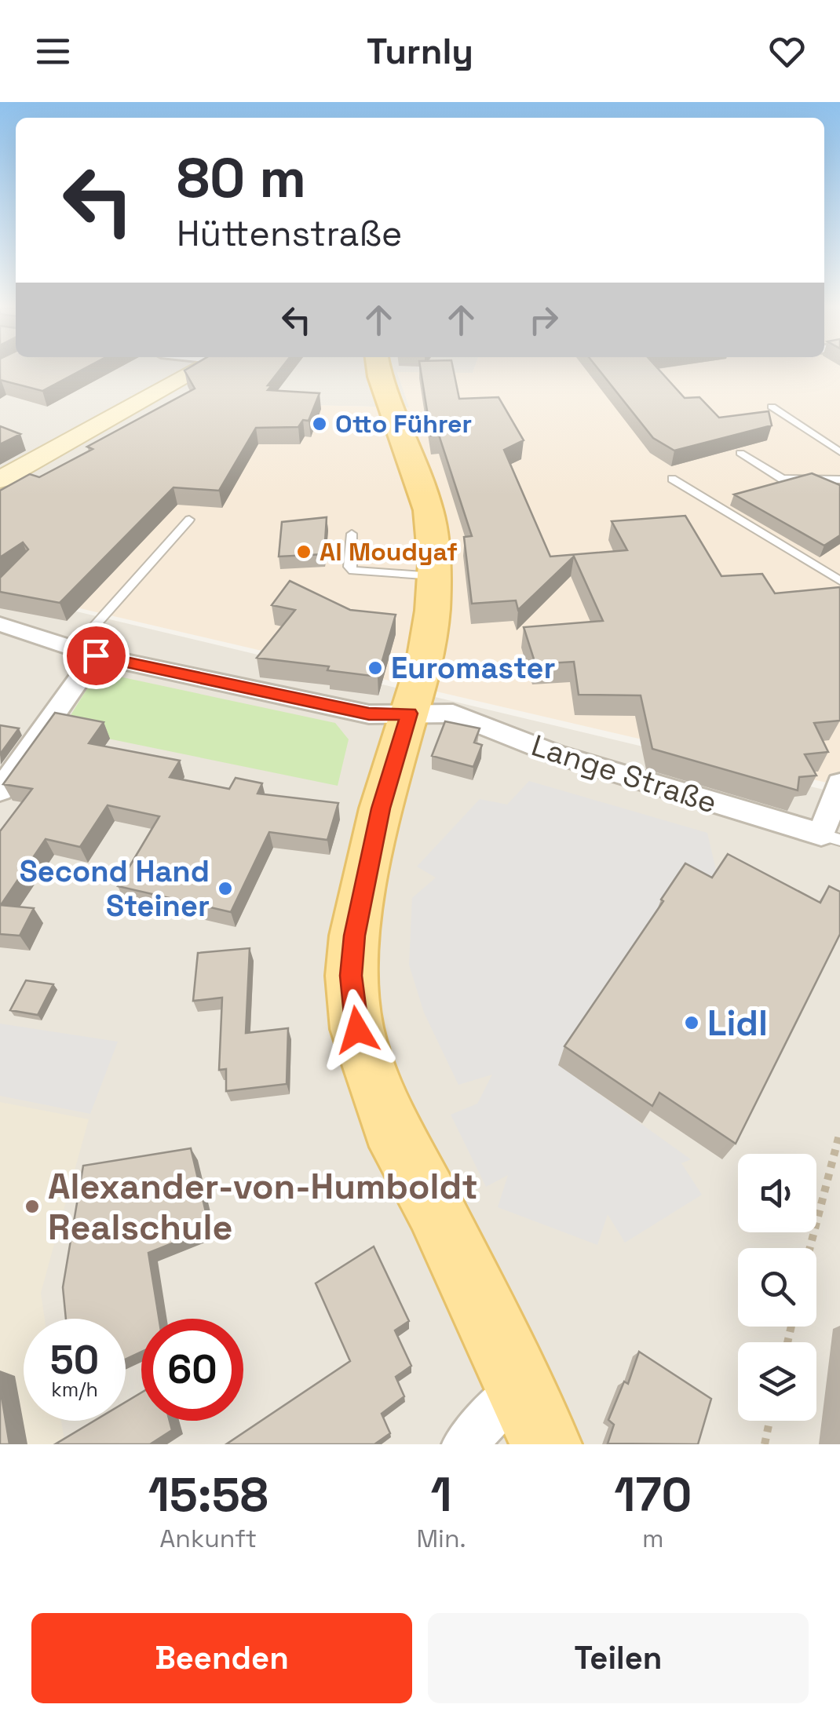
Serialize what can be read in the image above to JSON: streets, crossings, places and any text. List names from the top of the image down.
{
  "streets": {
    "street": ["Lange Straße"]
  },
  "places": [
    "Otto Führer",
    "Al Moudyaf",
    "Euromaster",
    "Second Hand Steiner",
    "Lidl",
    "Alexander-von-Humboldt Realschule"
  ],
  "page": {
    "header": "Turnly",
    "turn": ["80 m", "Hüttenstraße"],
    "speed": "50 km/h",
    "limit": "60",
    "eta": [
      "15:58",
      "Ankunft",
      "1",
      "Min.",
      "170",
      "m"
    ],
    "buttons": ["Beenden", "Teilen"]
  }
}
